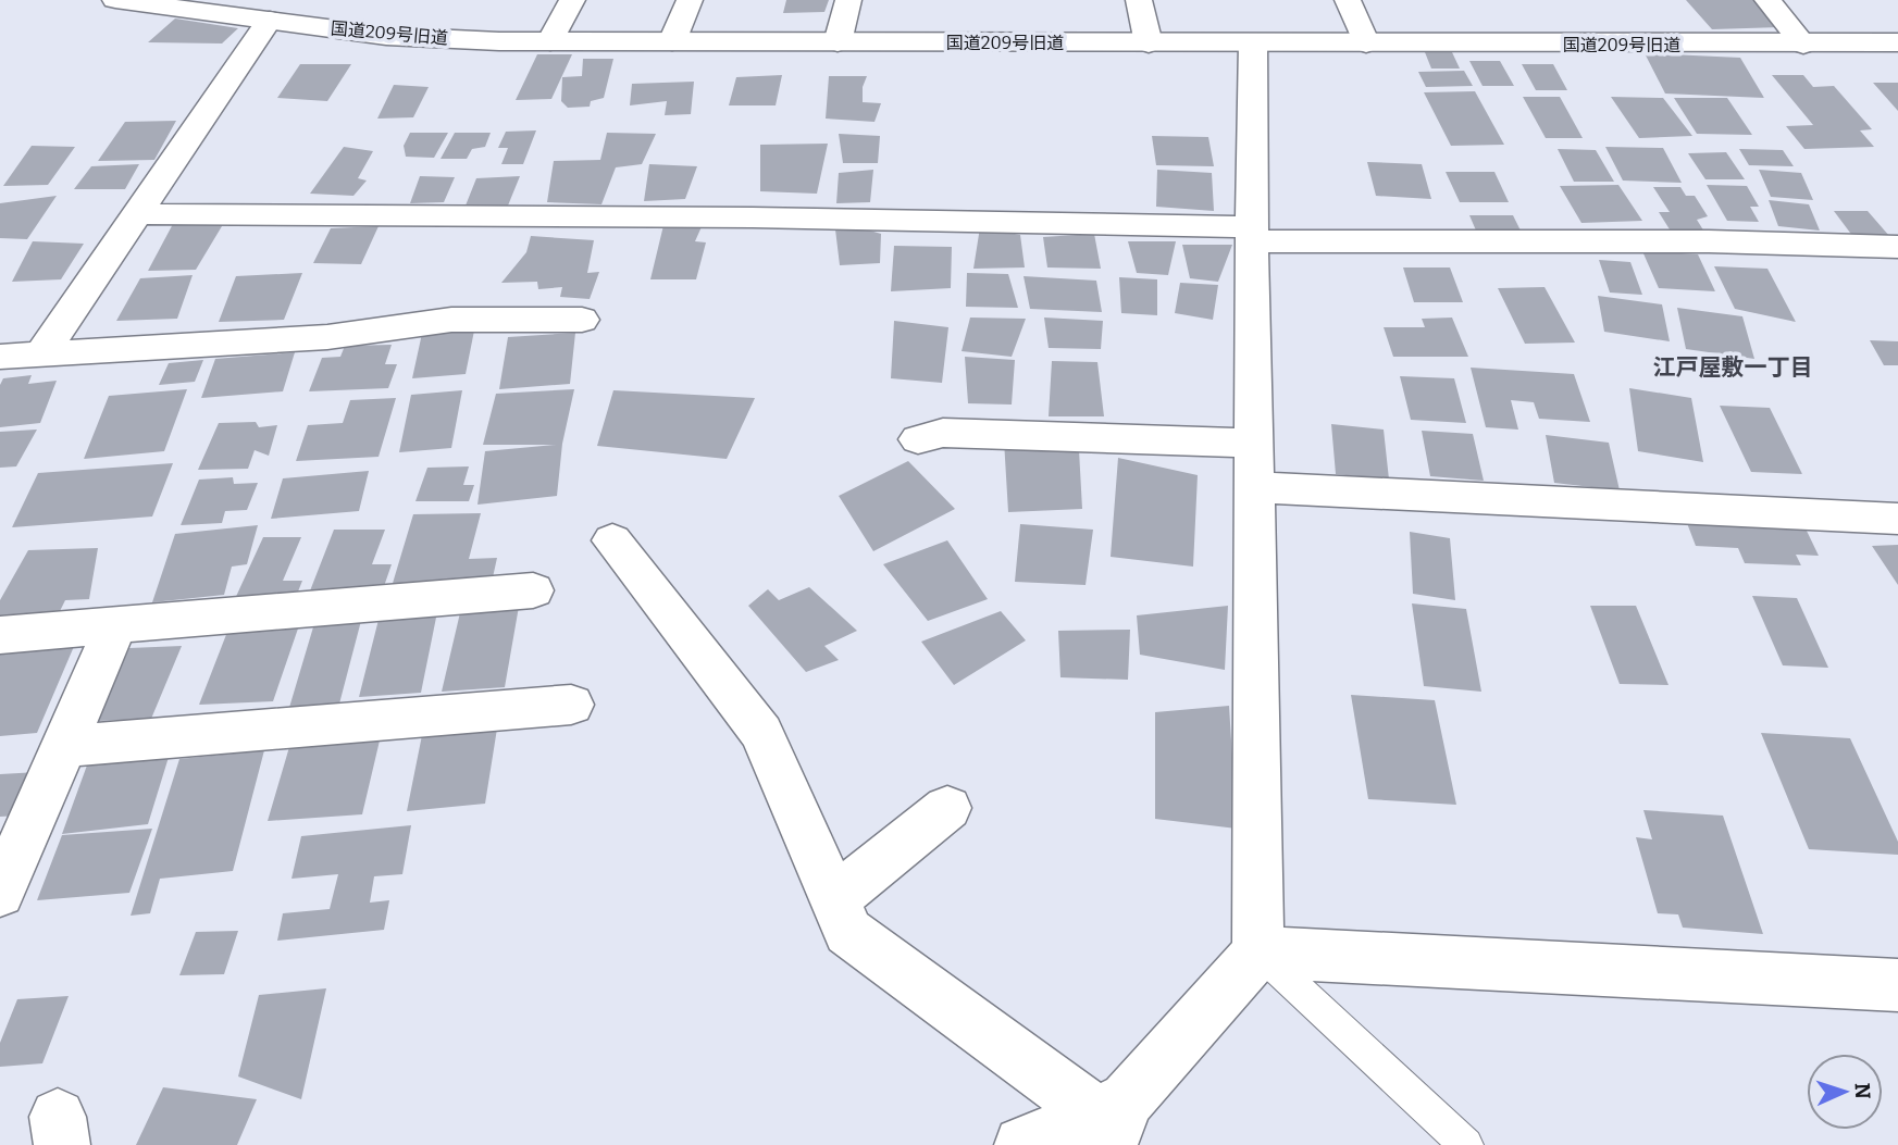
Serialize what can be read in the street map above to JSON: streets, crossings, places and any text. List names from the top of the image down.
{
  "streets": {
    "street": ["国道209号旧道"]
  },
  "districts": ["江戸屋敷一丁目"],
  "north": "right"
}
